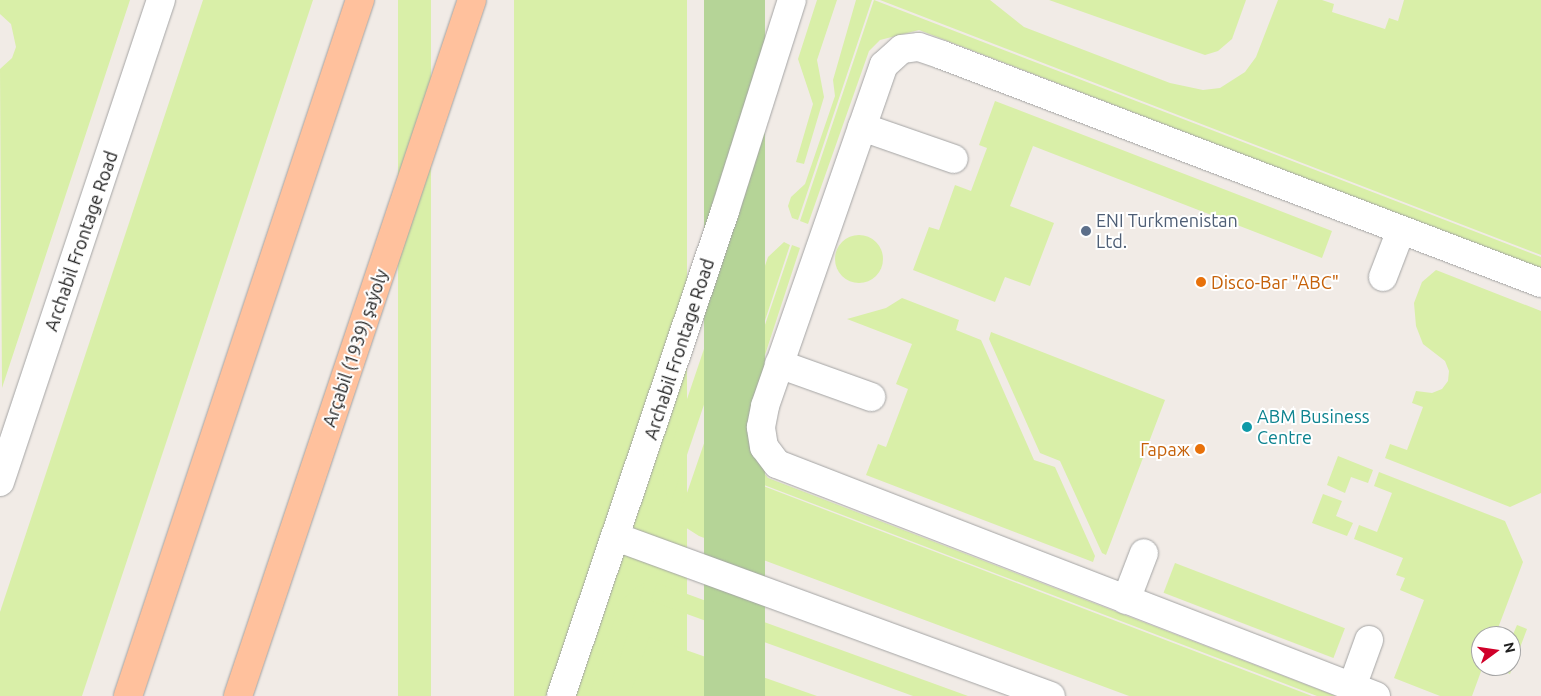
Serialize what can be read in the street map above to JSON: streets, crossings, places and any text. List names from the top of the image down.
{
  "streets": {
    "main road": ["Arçabil (1939) şaýoly"],
    "street": ["Archabil Frontage Road"]
  },
  "places": [
    "ENI Turkmenistan Ltd.",
    "Disco-Bar \"ABC\"",
    "ABM Business Centre",
    "Гараж"
  ],
  "north": "right"
}
